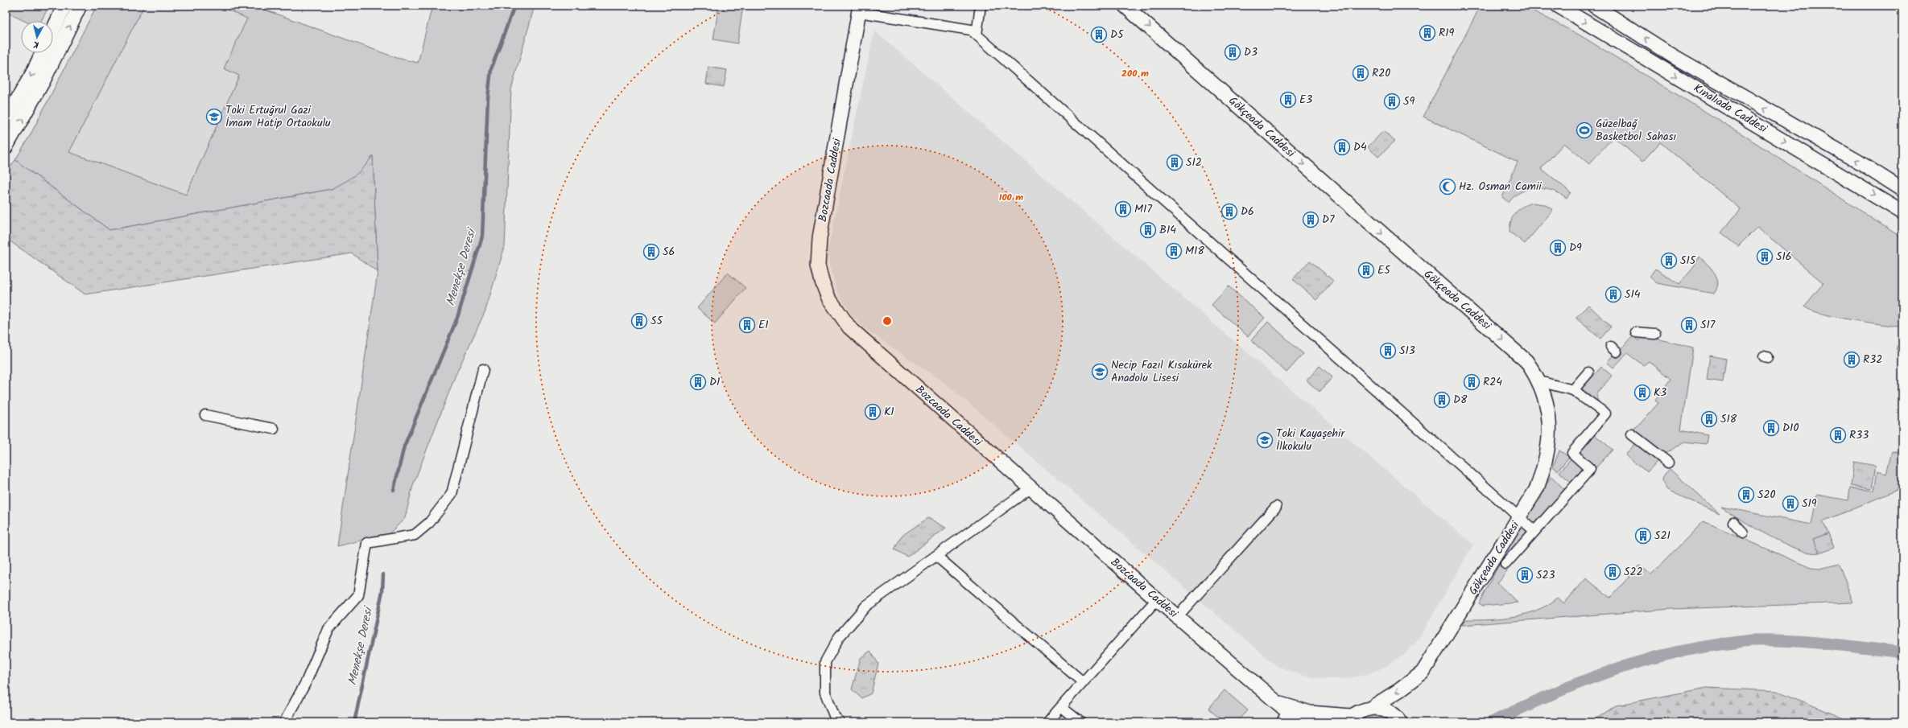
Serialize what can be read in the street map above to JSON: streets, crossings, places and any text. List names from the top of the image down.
{
  "streets": {
    "street": ["Kınalıada Caddesi", "Gökçeada Caddesi", "Bozcaada Caddesi"]
  },
  "water": ["Menekşe Deresi"],
  "places": {
    "building": [
      "R19",
      "D5",
      "D3",
      "R20",
      "E3",
      "S9",
      "D4",
      "S12",
      "M17",
      "D6",
      "D7",
      "B14",
      "D9",
      "M18",
      "S6",
      "S16",
      "S15",
      "E5",
      "S14",
      "S5",
      "E1",
      "S17",
      "S13",
      "R32",
      "D1",
      "R24",
      "K3",
      "D8",
      "K1",
      "S18",
      "D10",
      "R33",
      "S20",
      "S19",
      "S21",
      "S22",
      "S23"
    ],
    "school or university": ["Toki Ertuğrul Gazi İmam Hatip Ortaokulu", "Necip Fazıl Kısakürek Anadolu Lisesi", "Toki Kayaşehir İlkokulu"],
    "sports": ["Güzelbağ Basketbol Sahası"],
    "mosque": ["Hz. Osman Camii"]
  },
  "north": "bottom",
  "rings": ["200 m", "100 m"]
}
